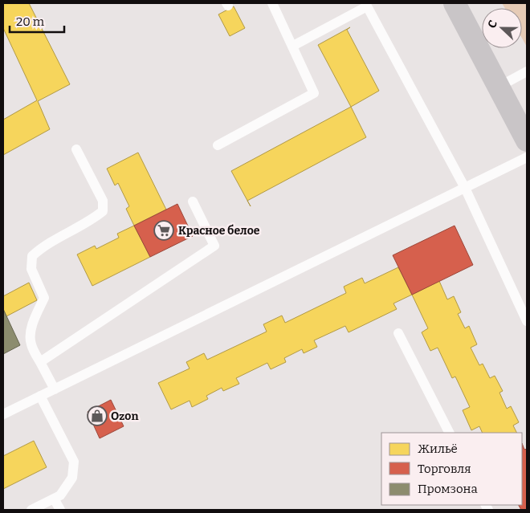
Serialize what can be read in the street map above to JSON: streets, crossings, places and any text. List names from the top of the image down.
{
  "places": {
    "supermarket": ["Красное белое"],
    "shop": ["Ozon"]
  },
  "legend": ["Жильё", "Торговля", "Промзона"],
  "scale_bar": "20 m",
  "north": "left"
}
